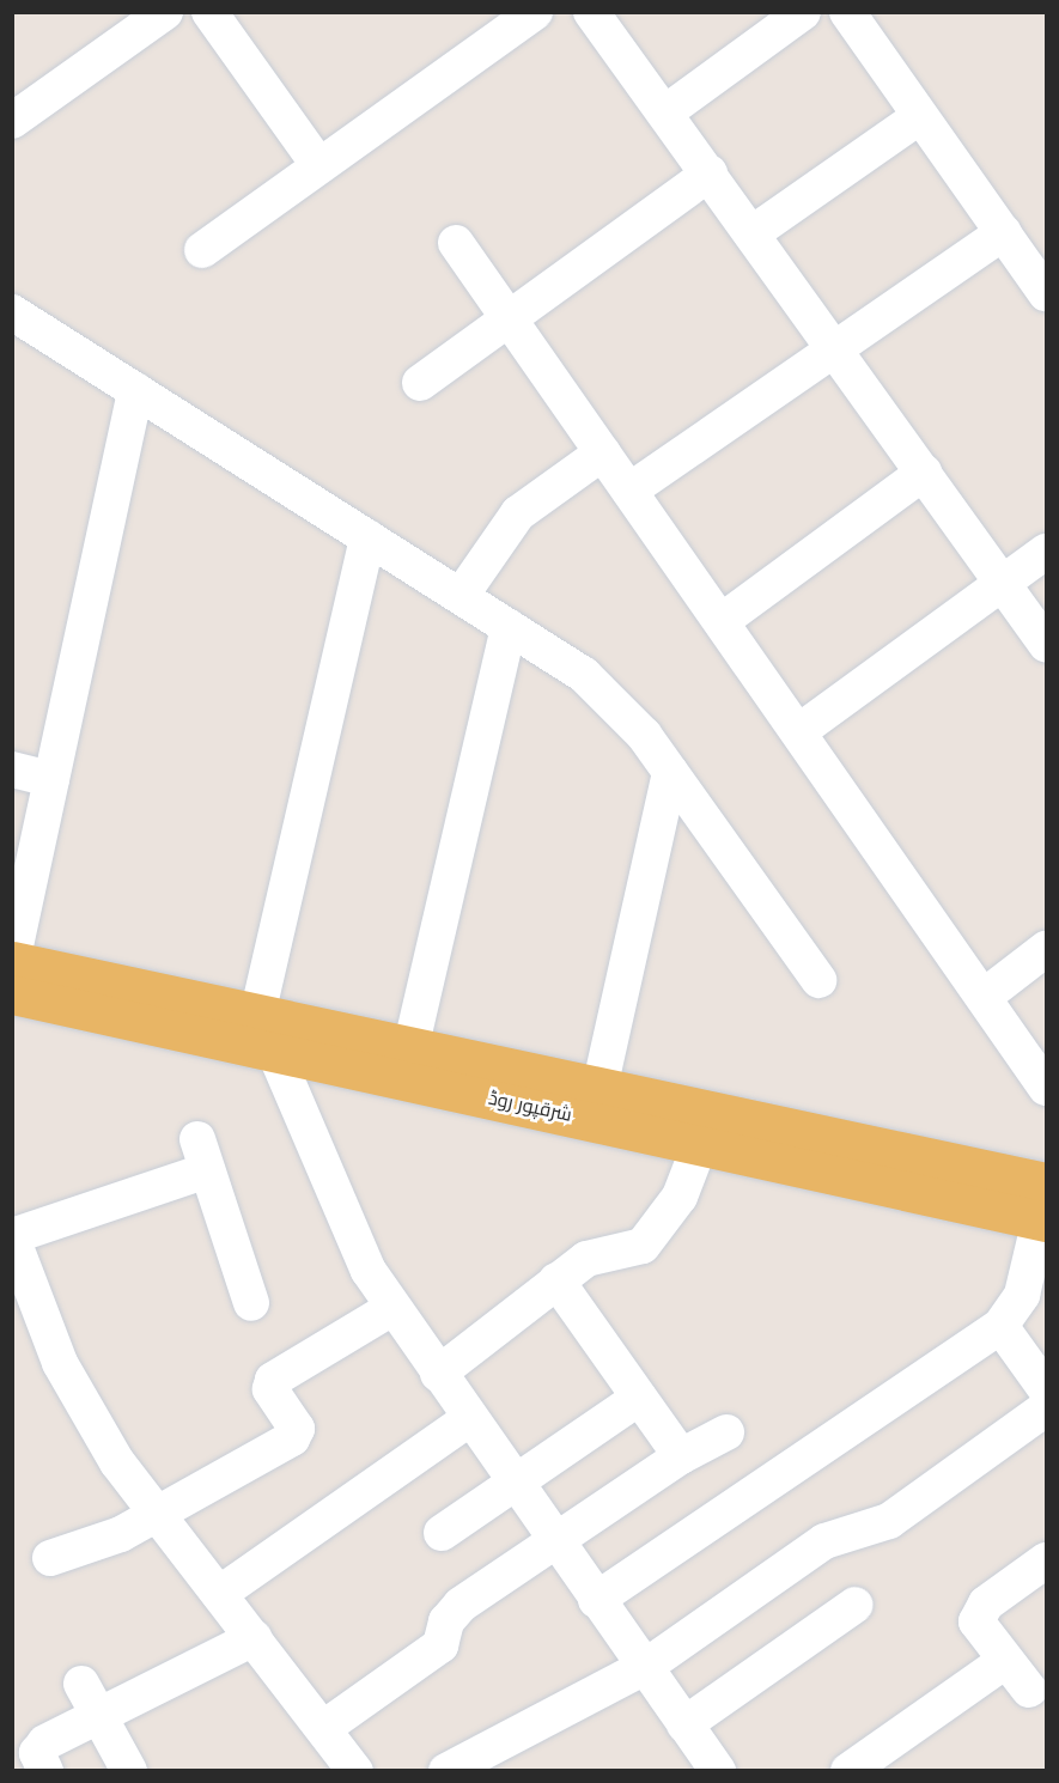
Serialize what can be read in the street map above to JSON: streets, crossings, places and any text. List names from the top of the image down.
{
  "streets": {
    "main road": ["شرقپور روڈ"]
  }
}
